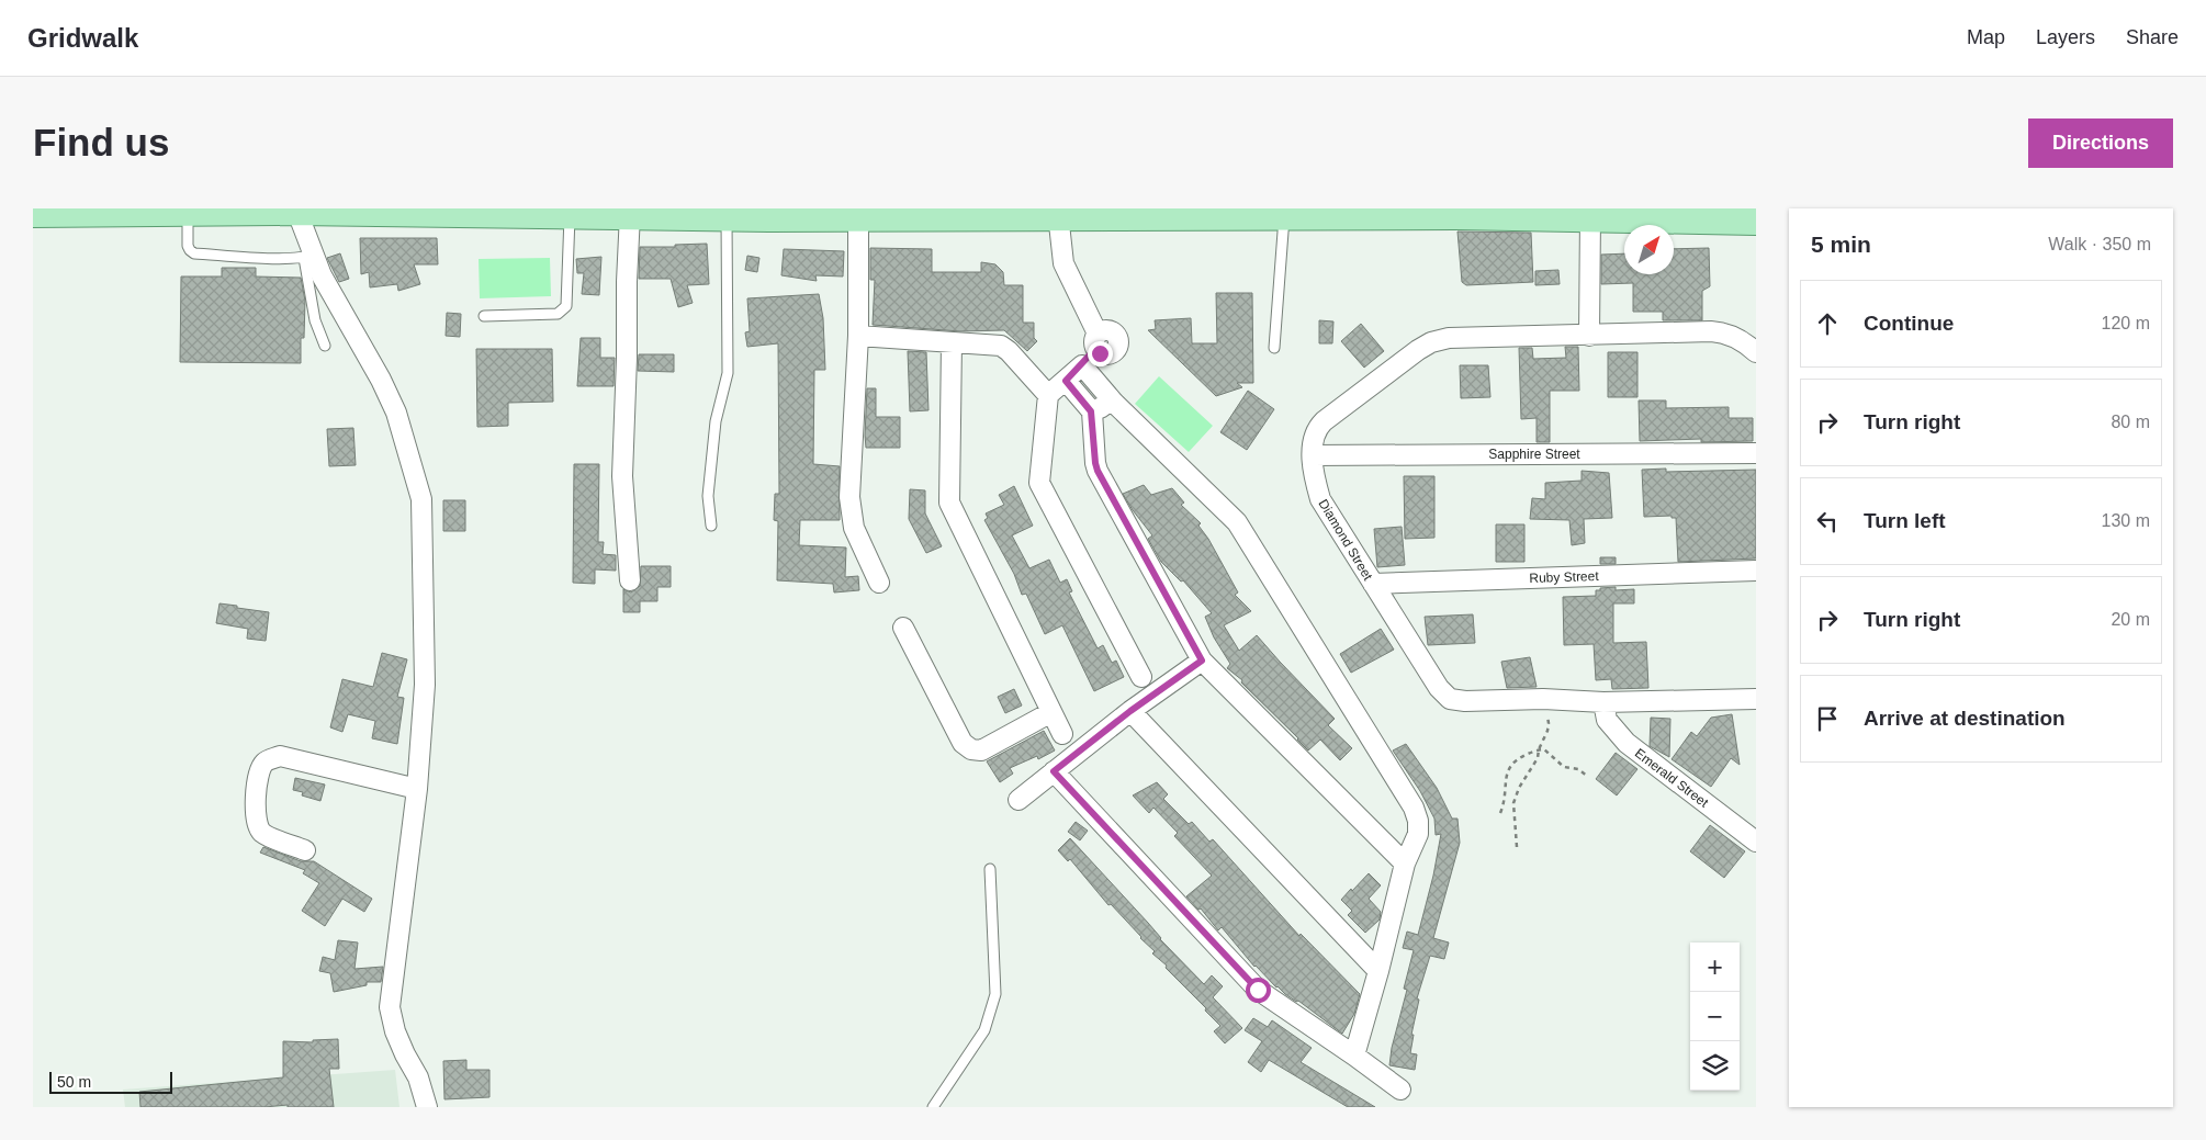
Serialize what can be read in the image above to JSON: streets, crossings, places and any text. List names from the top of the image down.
{
  "streets": {
    "street": [
      "Sapphire Street",
      "Diamond Street",
      "Ruby Street",
      "Emerald Street"
    ]
  },
  "crossings": [
    ["Sapphire Street", "Diamond Street"],
    ["Diamond Street", "Ruby Street"],
    ["Diamond Street", "Emerald Street"]
  ],
  "scale_bar": "50 m",
  "north": "top right",
  "page": {
    "header": "Gridwalk",
    "nav": ["Map", "Layers", "Share"],
    "buttons": "Directions",
    "title": "Find us",
    "heading": ["5 min", "Walk · 350 m"],
    "list": [
      ["Continue", "120 m"],
      ["Turn right", "80 m"],
      ["Turn left", "130 m"],
      ["Turn right", "20 m"],
      "Arrive at destination"
    ],
    "map_buttons": ["+", "−"],
    "scale": "50 m"
  }
}
